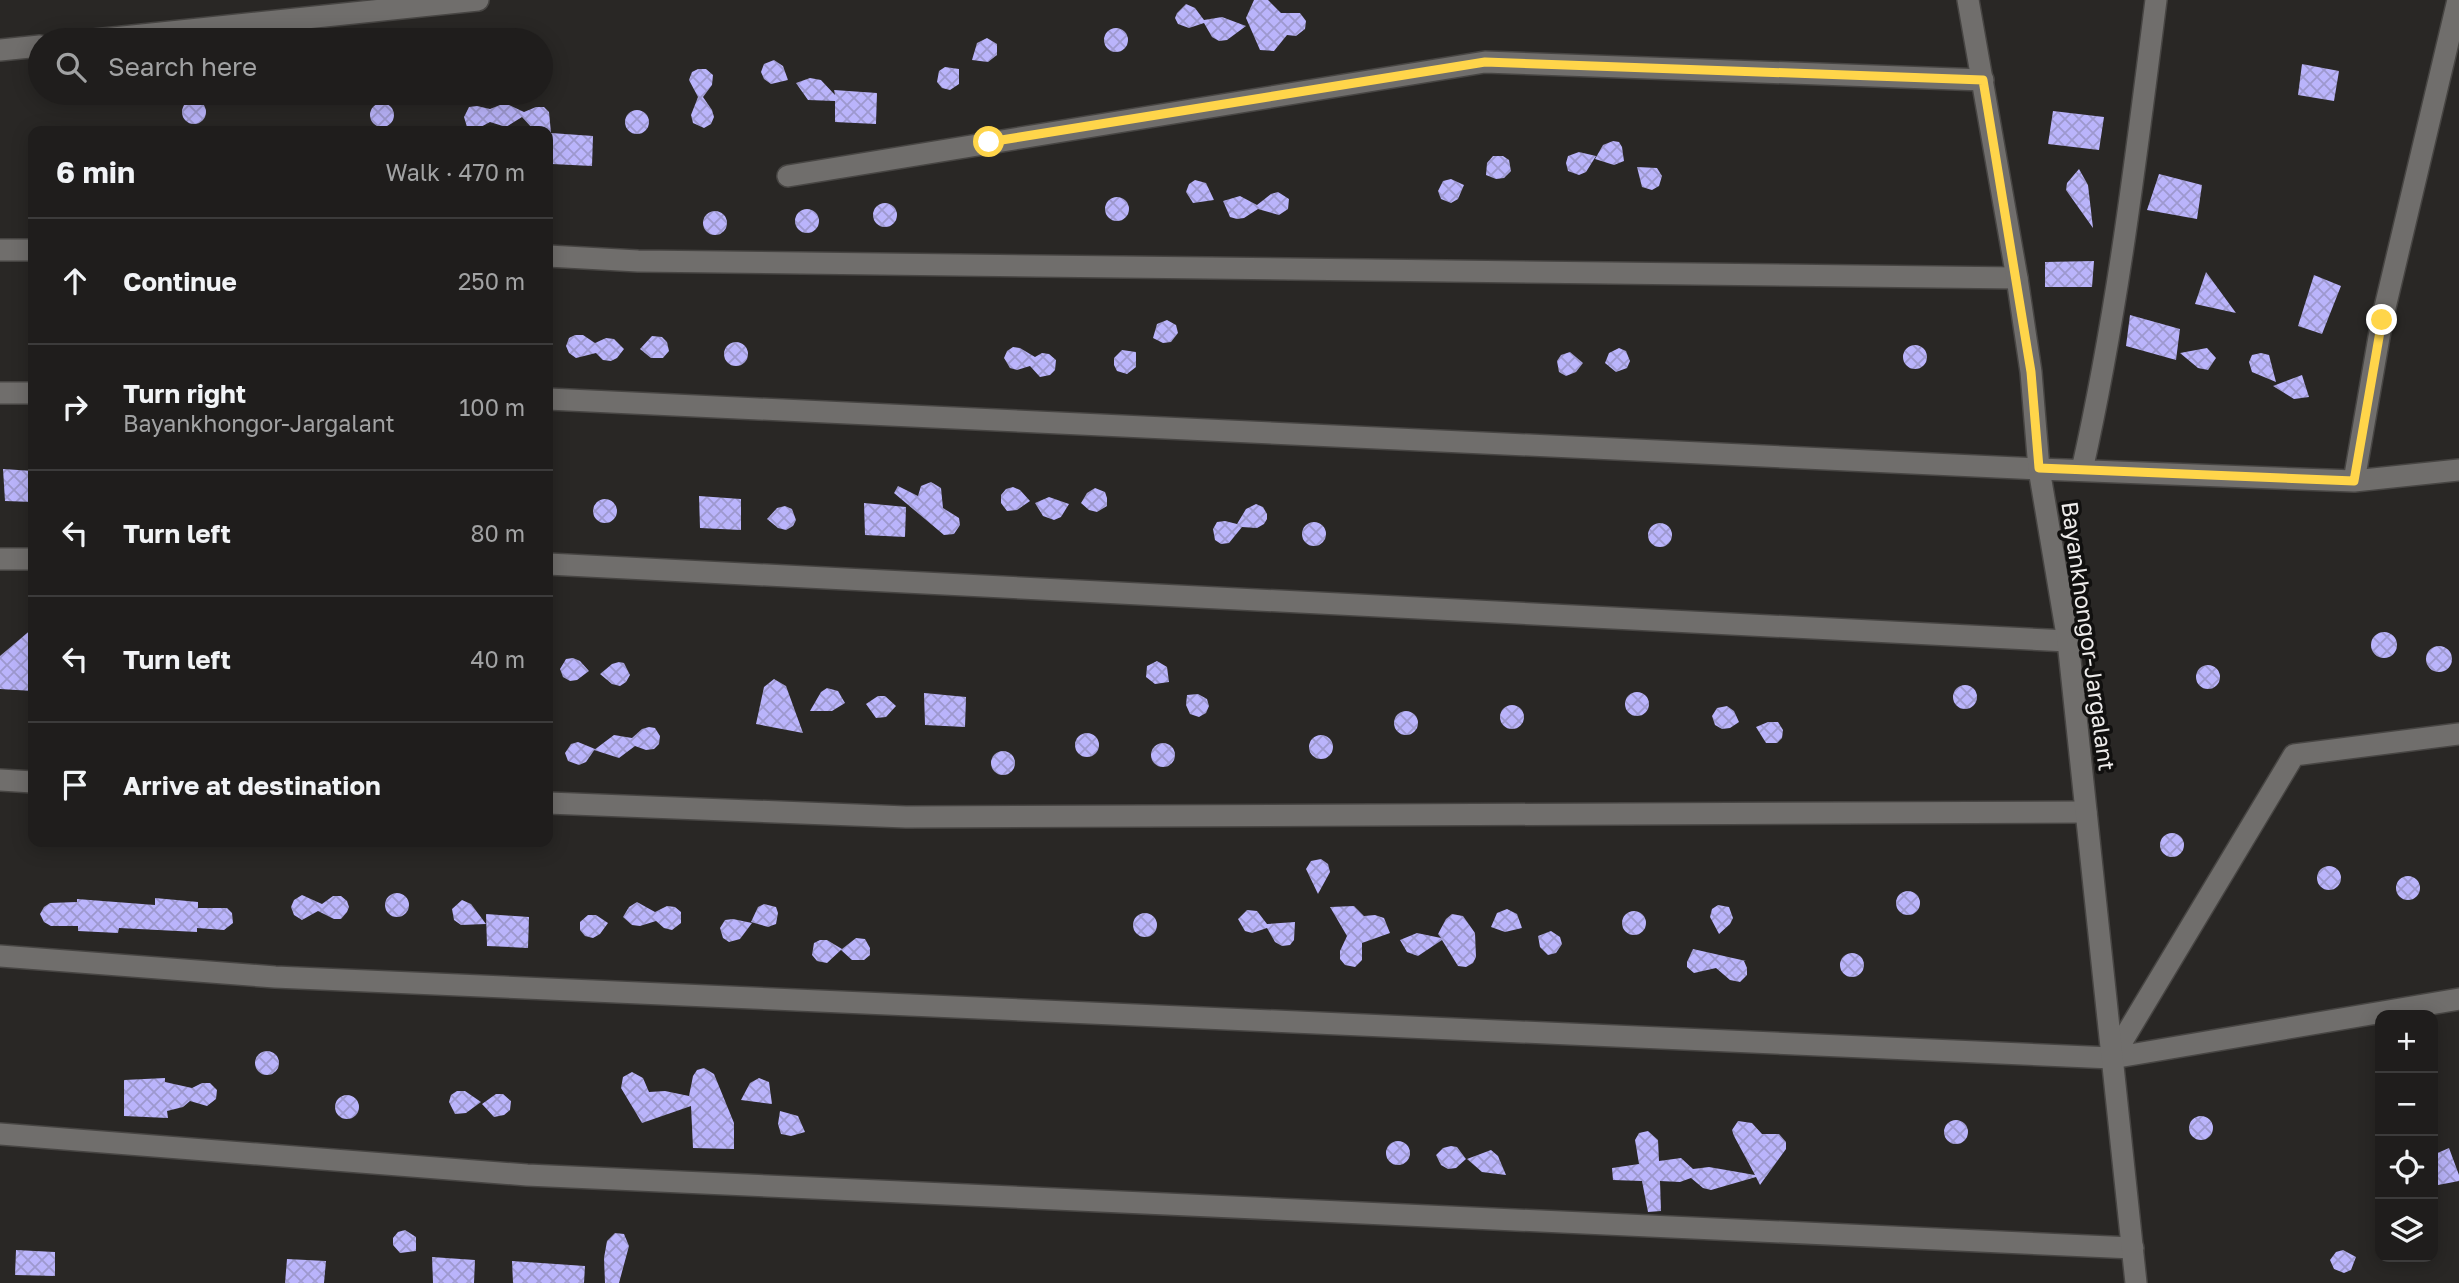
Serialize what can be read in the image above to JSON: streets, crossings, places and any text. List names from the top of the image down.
{
  "streets": {
    "street": ["Bayankhongor-Jargalant"]
  },
  "page": {
    "search": "Search here",
    "heading": ["6 min", "Walk · 470 m"],
    "list": [
      ["Continue", "250 m"],
      ["Turn right", "Bayankhongor-Jargalant", "100 m"],
      ["Turn left", "80 m"],
      ["Turn left", "40 m"],
      "Arrive at destination"
    ],
    "map_buttons": ["+", "−"]
  }
}
